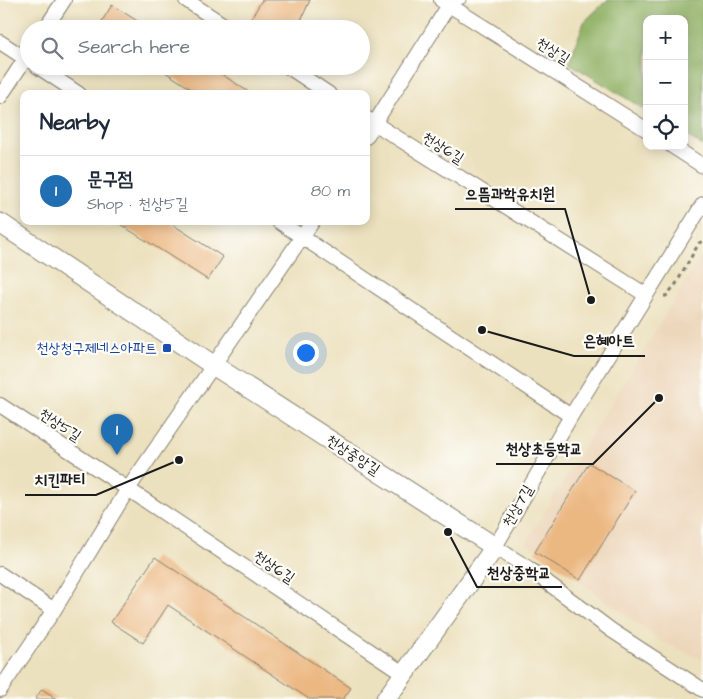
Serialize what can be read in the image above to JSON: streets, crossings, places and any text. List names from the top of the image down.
{
  "streets": {
    "street": [
      "천상길",
      "천상6길",
      "천상5길",
      "천상중앙길",
      "천상7길"
    ]
  },
  "crossings": [
    ["천상6길", "천상5길"],
    ["천상6길", "천상7길"],
    ["천상중앙길", "천상7길"]
  ],
  "places": {
    "other": [
      "으뜸과학유치원",
      "은혜아트",
      "천상초등학교",
      "치킨파티",
      "천상중학교"
    ],
    "transit": ["천상청구제네스아파트"]
  },
  "page": {
    "map_buttons": ["+", "−"],
    "search": "Search here",
    "heading": "Nearby",
    "list": [
      {
        "mark": "1",
        "name": "문구점",
        "note": "Shop · 천상5길",
        "value": "80 m"
      }
    ],
    "pins": "1"
  }
}
